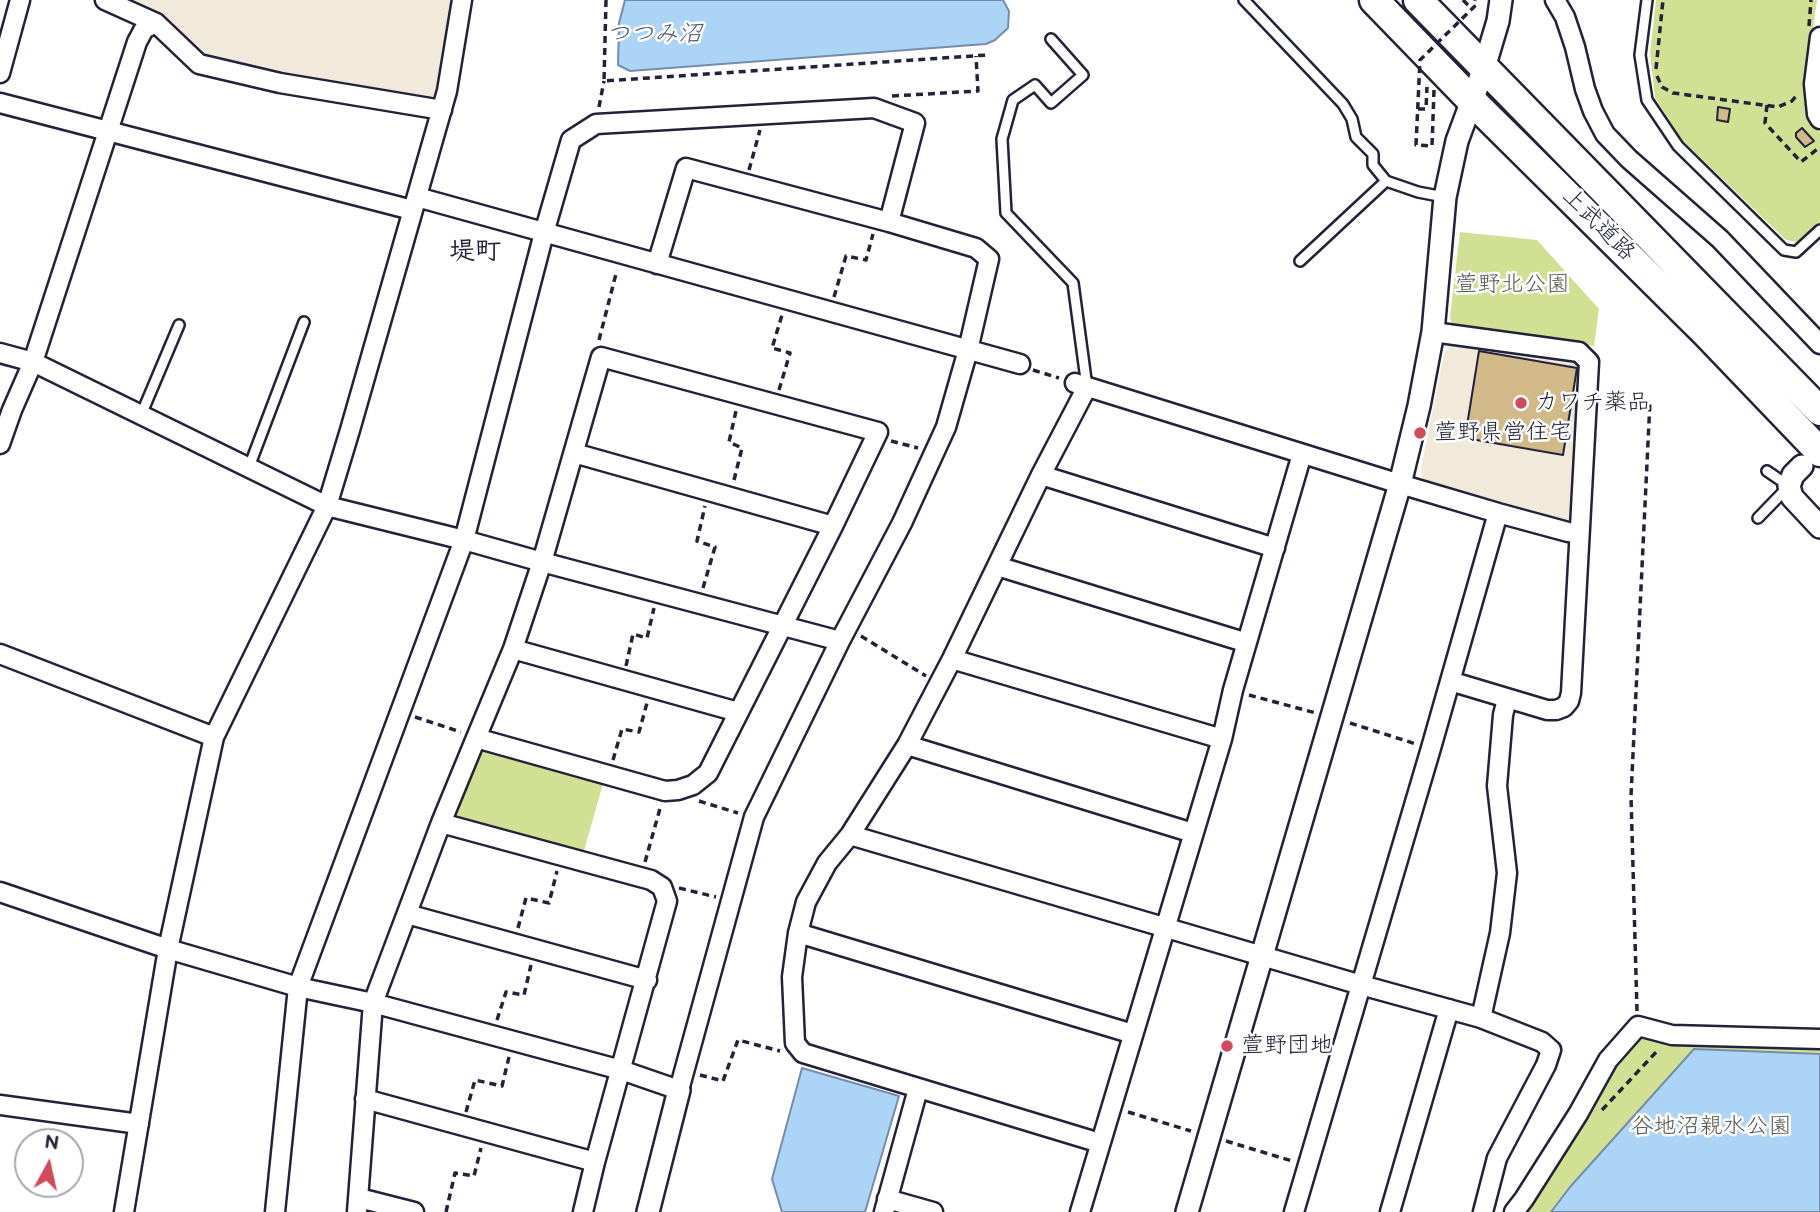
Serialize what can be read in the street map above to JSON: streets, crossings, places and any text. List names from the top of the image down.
{
  "streets": {
    "highway": ["上武道路"]
  },
  "districts": ["堤町"],
  "water": ["つつみ沼"],
  "parks": ["萱野北公園", "谷地沼親水公園"],
  "places": ["カワチ薬品", "萱野県営住宅", "萱野団地"],
  "north": "top"
}
